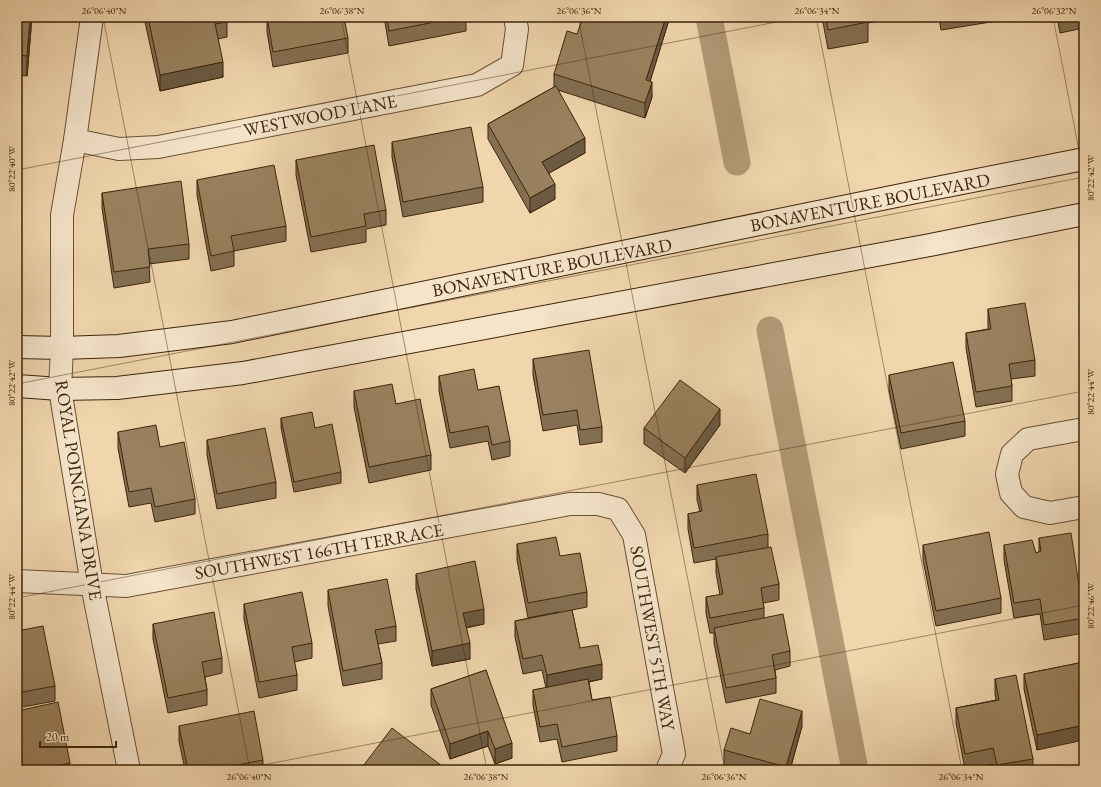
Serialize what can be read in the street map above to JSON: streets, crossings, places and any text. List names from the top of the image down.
{
  "streets": {
    "street": [
      "WESTWOOD LANE",
      "BONAVENTURE BOULEVARD",
      "ROYAL POINCIANA DRIVE",
      "SOUTHWEST 166TH TERRACE",
      "SOUTHWEST 5TH WAY"
    ]
  },
  "crossings": [
    ["WESTWOOD LANE", "ROYAL POINCIANA DRIVE"],
    ["BONAVENTURE BOULEVARD", "ROYAL POINCIANA DRIVE"],
    ["ROYAL POINCIANA DRIVE", "SOUTHWEST 166TH TERRACE"],
    ["SOUTHWEST 166TH TERRACE", "SOUTHWEST 5TH WAY"]
  ],
  "scale_bar": "20 m",
  "coordinates": [
    "26°06'40\"N",
    "26°06'38\"N",
    "26°06'36\"N",
    "26°06'34\"N",
    "26°06'32\"N",
    "80°22'40\"W",
    "80°22'42\"W",
    "80°22'44\"W",
    "80°22'46\"W"
  ]
}
